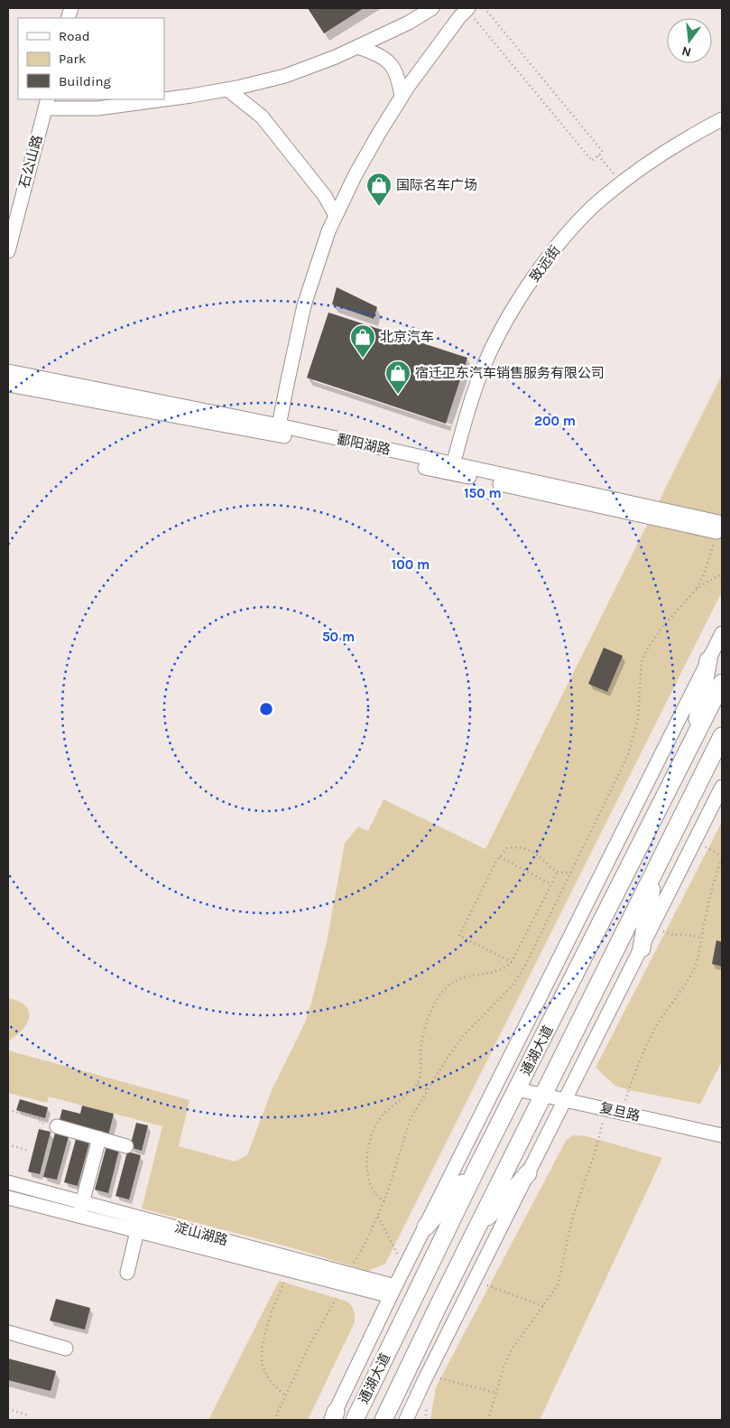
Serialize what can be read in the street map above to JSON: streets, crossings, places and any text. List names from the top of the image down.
{
  "streets": {
    "main road": ["通湖大道"],
    "street": [
      "石公山路",
      "致远街",
      "鄱阳湖路",
      "复旦路",
      "淀山湖路"
    ]
  },
  "crossings": [
    ["致远街", "鄱阳湖路"],
    ["通湖大道", "复旦路"]
  ],
  "places": {
    "shop": ["国际名车广场", "北京汽车", "宿迁卫东汽车销售服务有限公司"]
  },
  "legend": ["Road", "Park", "Building"],
  "north": "bottom",
  "rings": [
    "200 m",
    "150 m",
    "100 m",
    "50 m"
  ]
}
